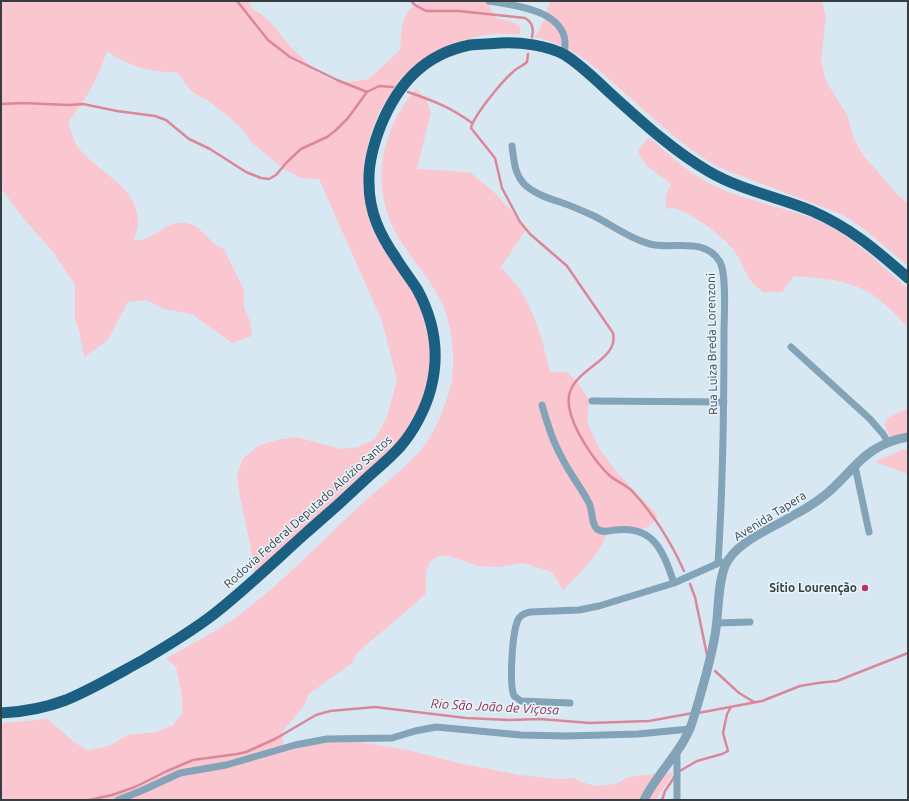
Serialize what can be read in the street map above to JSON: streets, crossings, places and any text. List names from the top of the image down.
{
  "streets": {
    "highway": ["Rodovia Federal Deputado Aloízio Santos"],
    "street": ["Rua Luiza Breda Lorenzoni", "Avenida Tapera"]
  },
  "water": ["Rio São João de Viçosa"],
  "places": ["Sítio Lourenção"]
}
